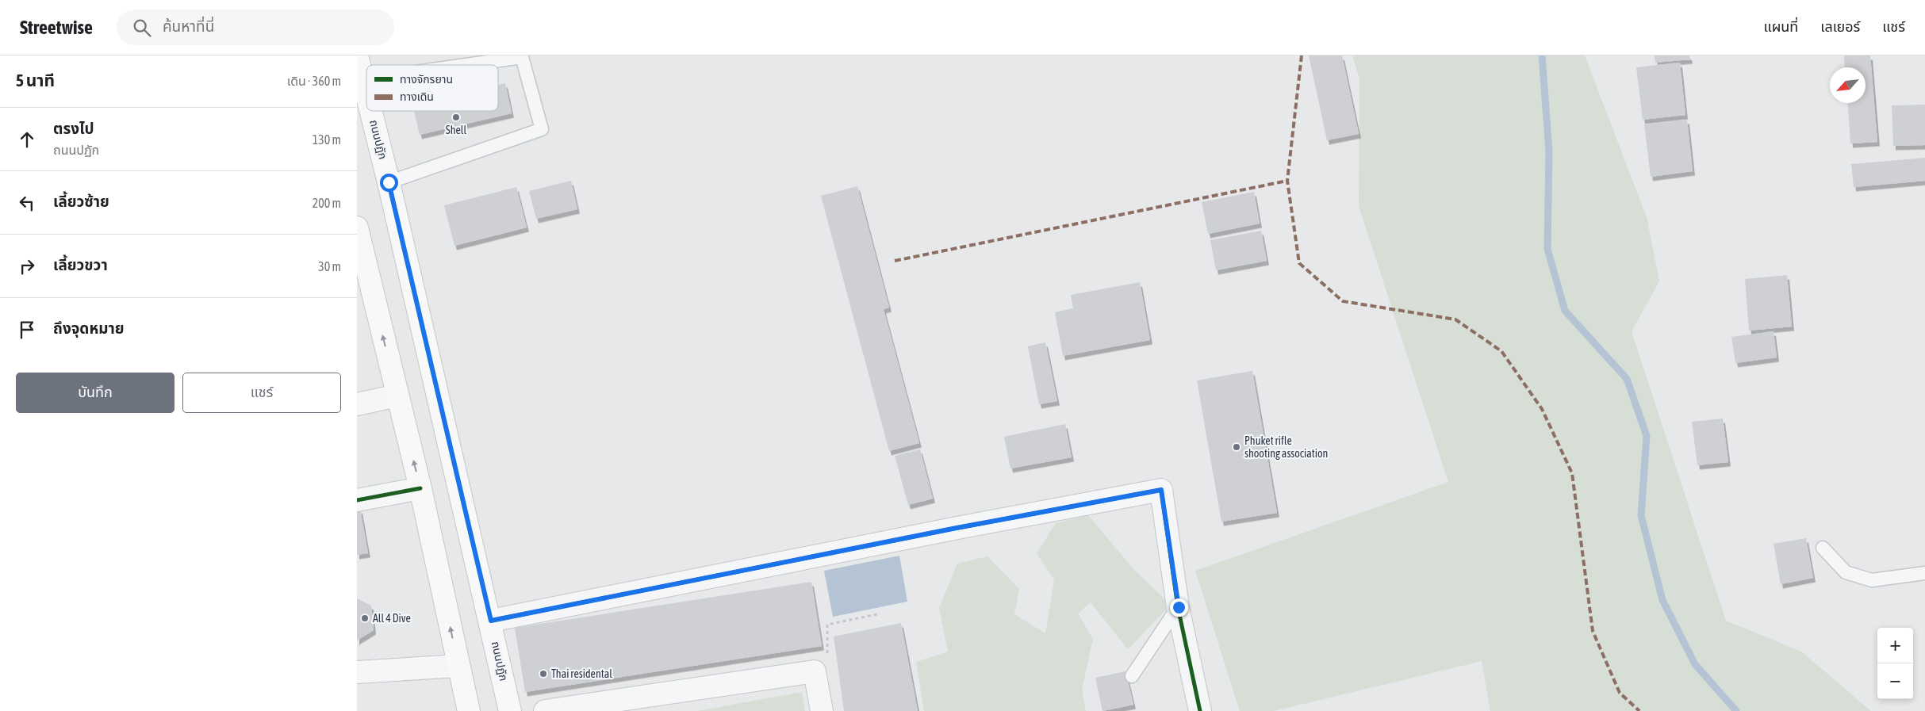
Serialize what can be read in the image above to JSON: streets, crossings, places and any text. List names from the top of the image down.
{
  "streets": {
    "main road": ["ถนนปฏัก"]
  },
  "places": [
    "Shell",
    "Phuket rifle shooting association",
    "All 4 Dive",
    "Thai residental"
  ],
  "legend": ["ทางจักรยาน", "ทางเดิน"],
  "north": "bottom left",
  "page": {
    "header": "Streetwise",
    "search": "ค้นหาที่นี่",
    "nav": ["แผนที่", "เลเยอร์", "แชร์"],
    "heading": ["5 นาที", "เดิน · 360 m"],
    "list": [
      ["ตรงไป", "ถนนปฏัก", "130 m"],
      ["เลี้ยวซ้าย", "200 m"],
      ["เลี้ยวขวา", "30 m"],
      "ถึงจุดหมาย"
    ],
    "buttons": ["บันทึก", "แชร์"],
    "map_buttons": ["+", "−"]
  }
}
